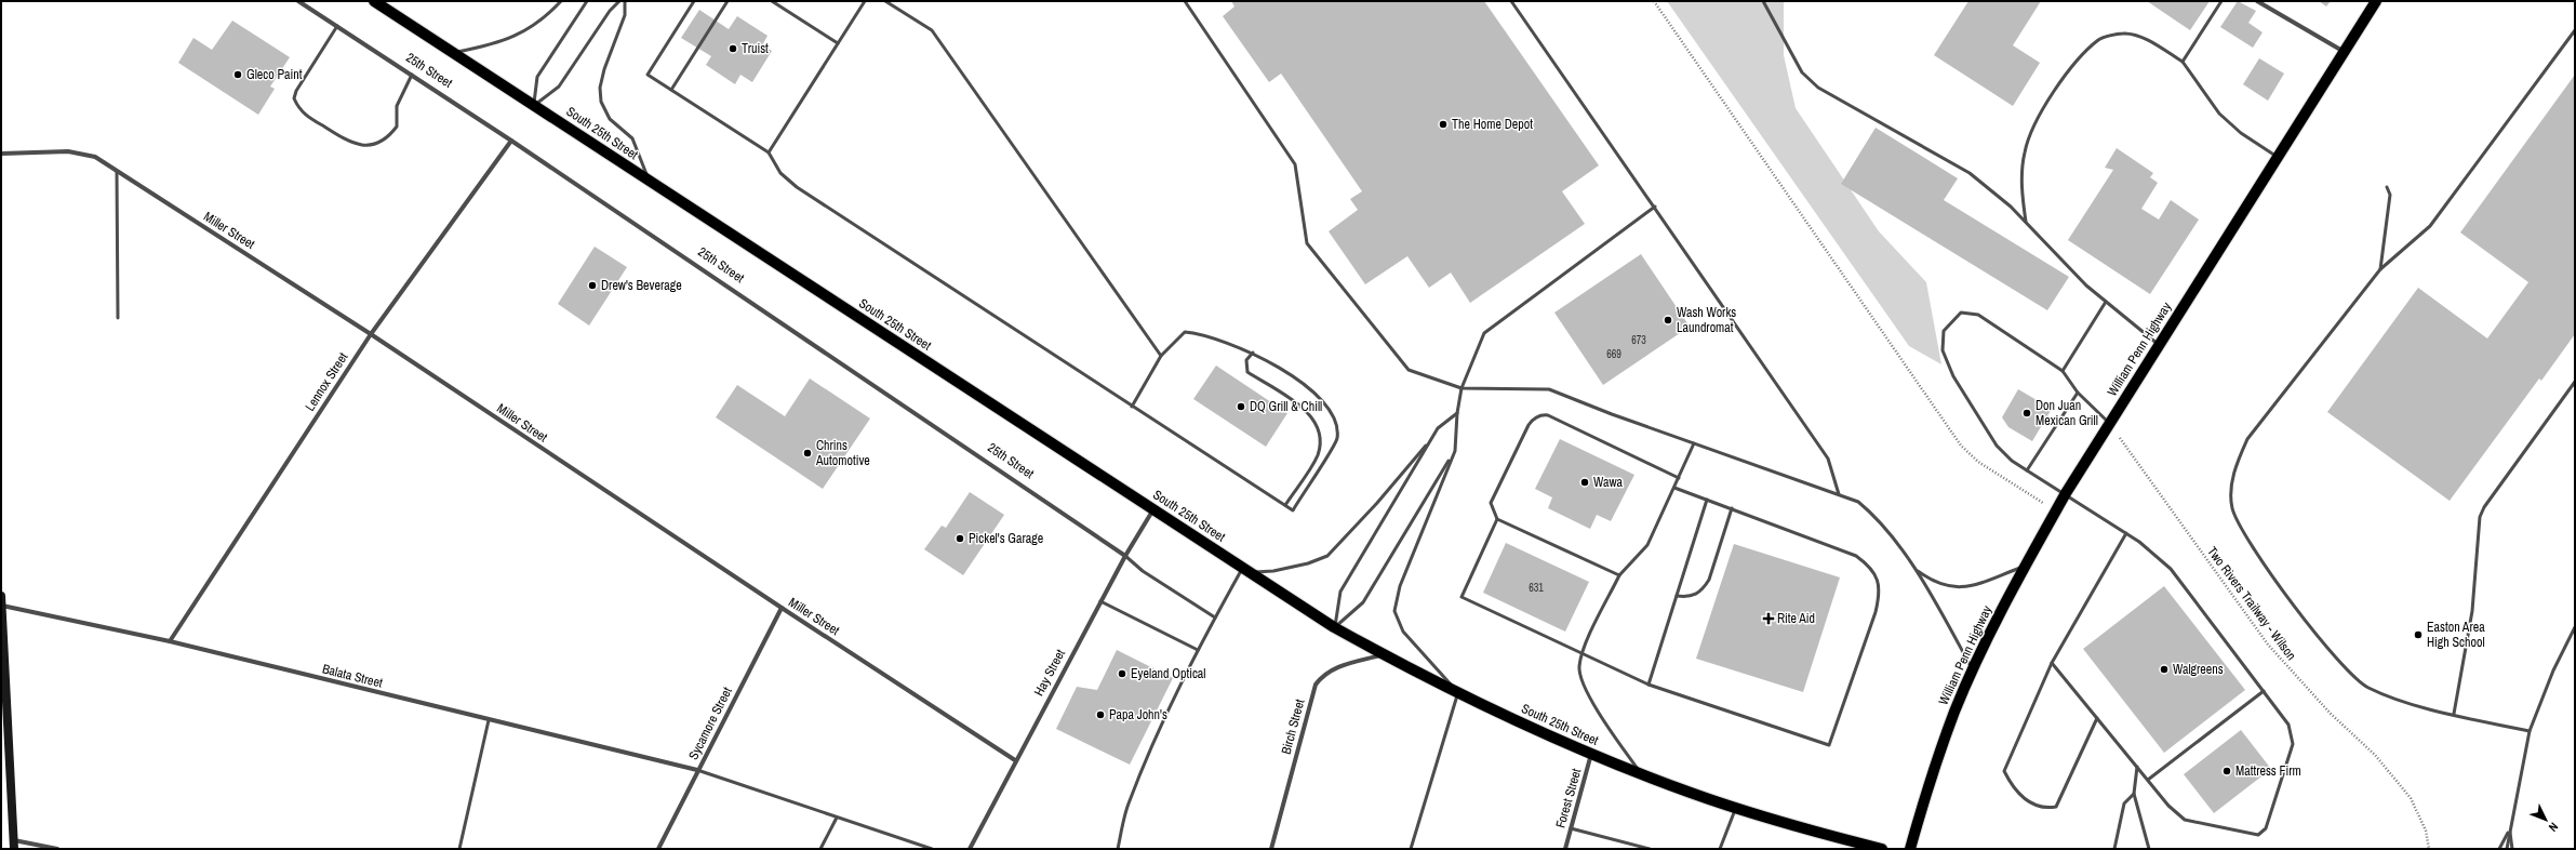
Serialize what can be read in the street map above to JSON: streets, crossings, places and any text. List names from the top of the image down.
{
  "streets": {
    "main road": ["South 25th Street", "William Penn Highway"],
    "street": [
      "25th Street",
      "Miller Street",
      "Lennox Street",
      "Hay Street",
      "Balata Street",
      "Sycamore Street",
      "Birch Street",
      "Forest Street"
    ],
    "path": ["Two Rivers Trailway - Wilson"]
  },
  "crossings": [
    ["25th Street", "Lennox Street"],
    ["25th Street", "Hay Street"],
    ["South 25th Street", "Hay Street"],
    ["South 25th Street", "Birch Street"],
    ["South 25th Street", "Forest Street"],
    ["Miller Street", "Lennox Street"],
    ["Miller Street", "Hay Street"],
    ["Miller Street", "Sycamore Street"],
    ["William Penn Highway", "Two Rivers Trailway - Wilson"],
    ["Lennox Street", "Balata Street"],
    ["Balata Street", "Sycamore Street"]
  ],
  "places": {
    "other": [
      "Truist",
      "Gleco Paint",
      "The Home Depot",
      "Drew's Beverage",
      "Wash Works Laundromat",
      "DQ Grill & Chill",
      "Don Juan Mexican Grill",
      "Chrins Automotive",
      "Wawa",
      "Pickel's Garage",
      "Easton Area High School",
      "Walgreens",
      "Eyeland Optical",
      "Papa John's",
      "Mattress Firm"
    ],
    "health": ["Rite Aid"]
  },
  "house_numbers": ["673", "669", "631"],
  "north": "bottom right"
}
